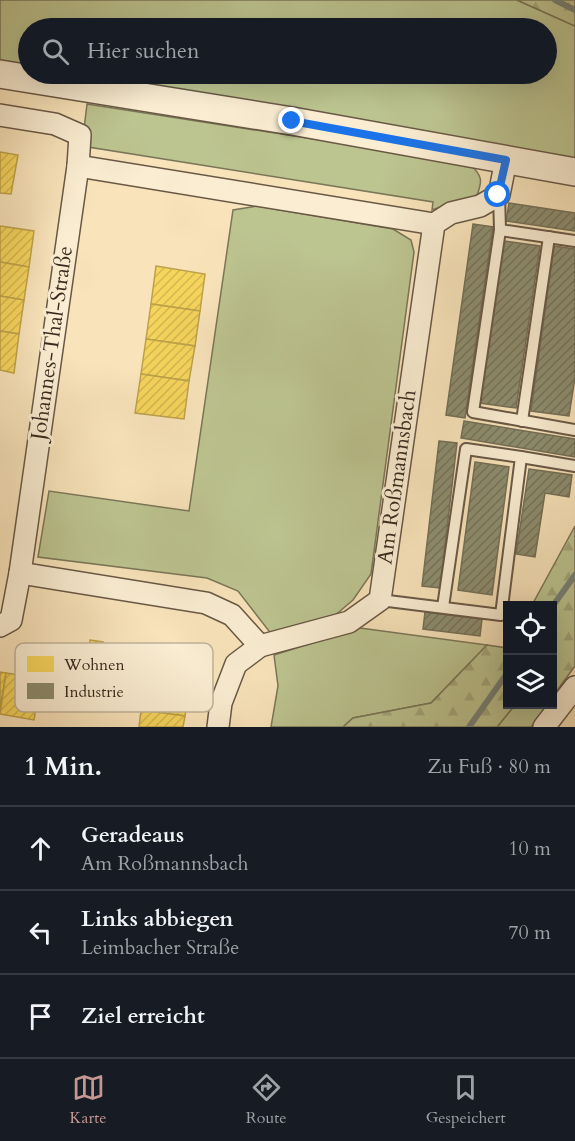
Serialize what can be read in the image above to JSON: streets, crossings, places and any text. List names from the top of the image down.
{
  "streets": {
    "street": ["Johannes-Thal-Straße", "Am Roßmannsbach"]
  },
  "legend": ["Wohnen", "Industrie"],
  "page": {
    "search": "Hier suchen",
    "heading": ["1 Min.", "Zu Fuß · 80 m"],
    "list": [
      ["Geradeaus", "Am Roßmannsbach", "10 m"],
      ["Links abbiegen", "Leimbacher Straße", "70 m"],
      "Ziel erreicht"
    ],
    "nav": ["Karte", "Route", "Gespeichert"]
  }
}
